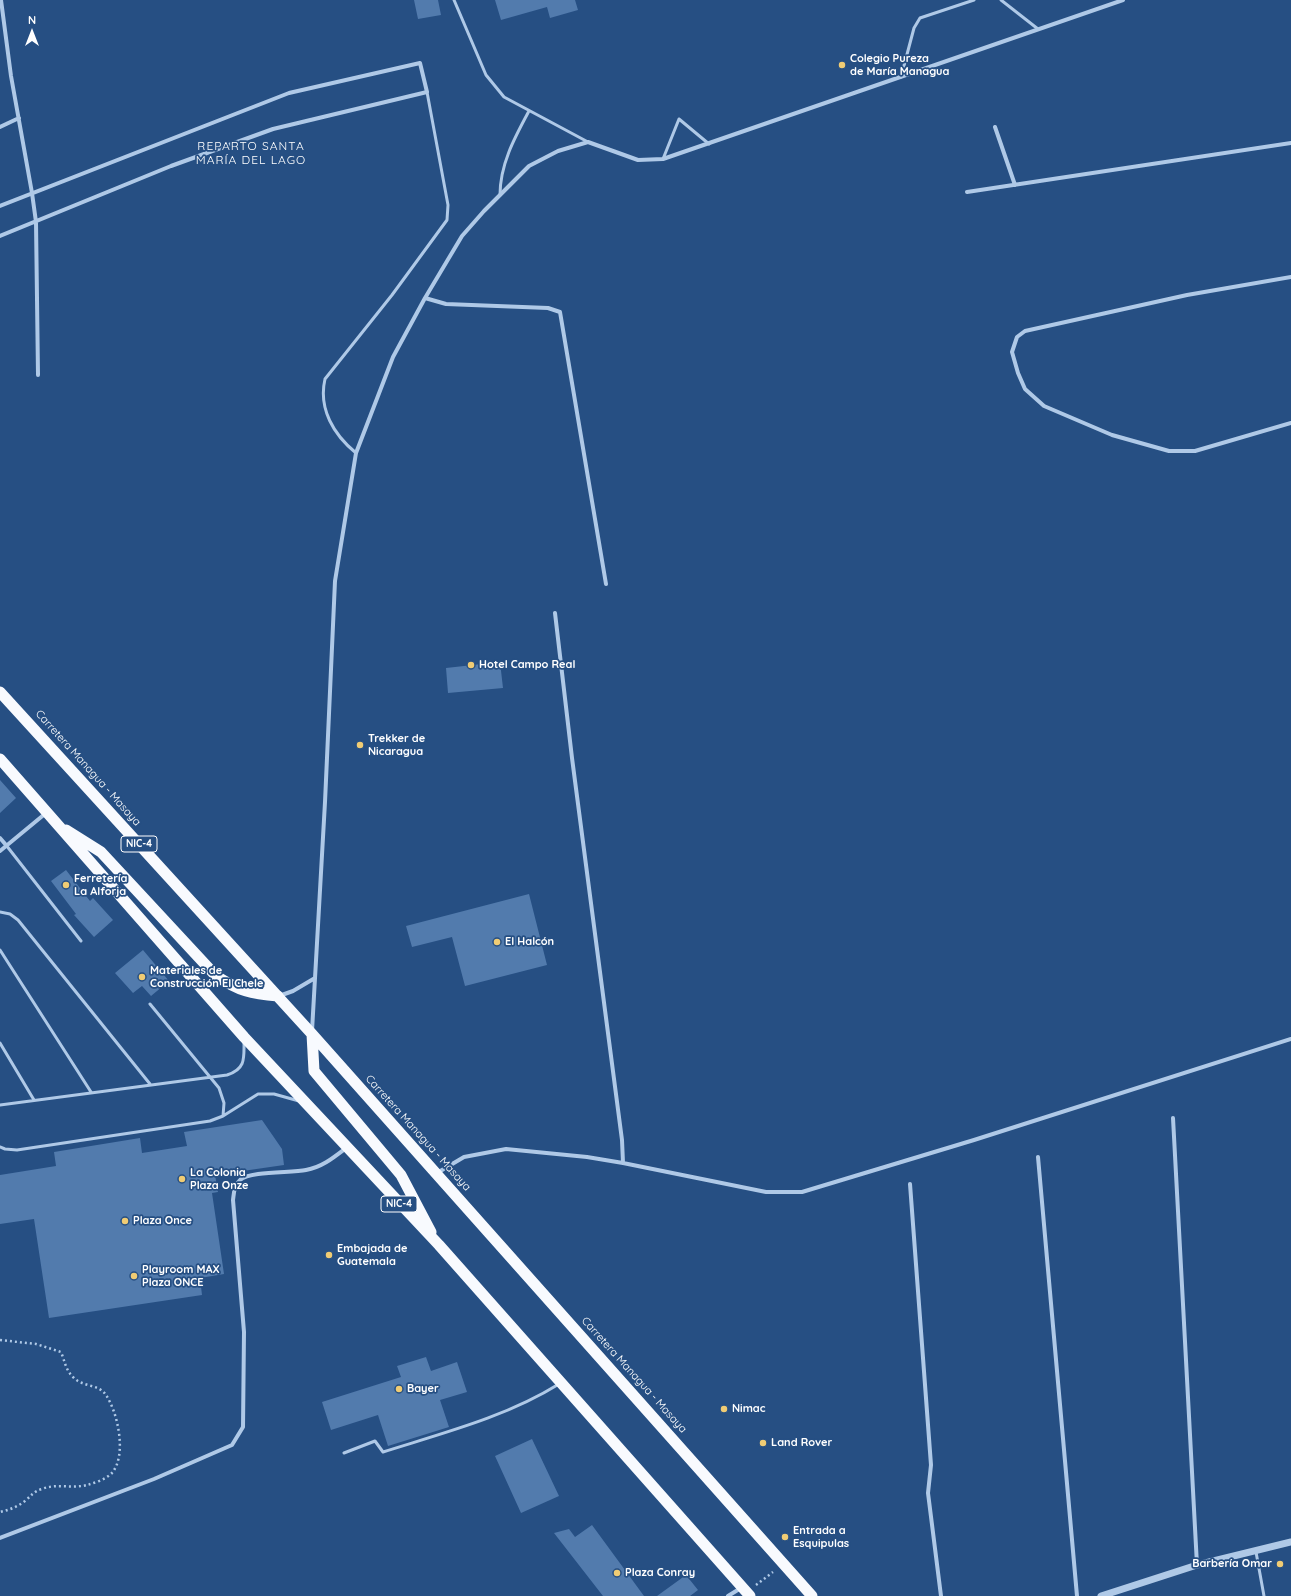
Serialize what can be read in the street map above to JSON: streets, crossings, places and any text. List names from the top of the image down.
{
  "streets": {
    "highway": ["Carretera Managua - Masaya", "NIC-4"]
  },
  "districts": ["REPARTO SANTA MARÍA DEL LAGO"],
  "places": [
    "Colegio Pureza de María Managua",
    "Hotel Campo Real",
    "Trekker de Nicaragua",
    "Ferretería La Alforja",
    "El Halcón",
    "Materiales de Construcción El Chele",
    "La Colonia Plaza Onze",
    "Plaza Once",
    "Embajada de Guatemala",
    "Playroom MAX Plaza ONCE",
    "Bayer",
    "Nimac",
    "Land Rover",
    "Entrada a Esquipulas",
    "Barbería Omar",
    "Plaza Conray"
  ],
  "north": "top"
}
